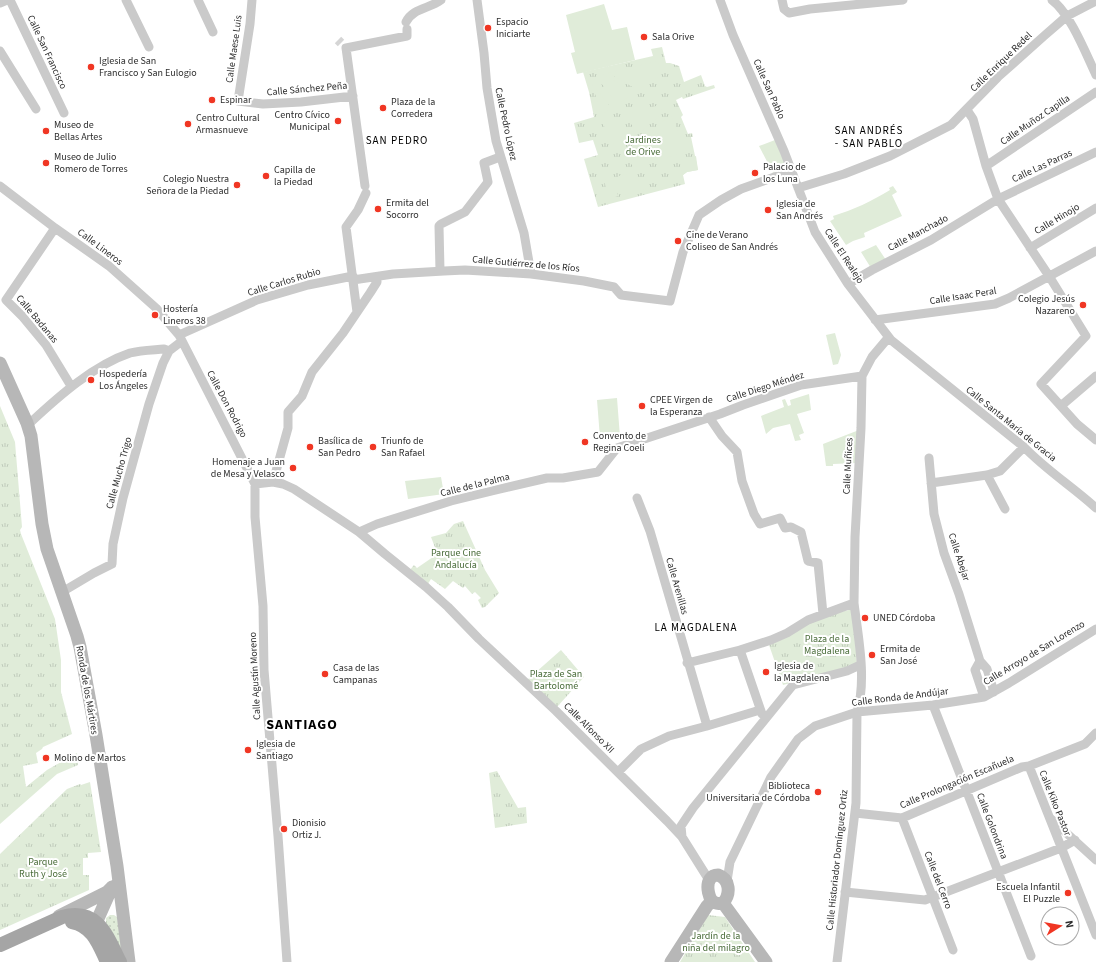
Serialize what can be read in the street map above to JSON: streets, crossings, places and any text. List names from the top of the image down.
{
  "streets": {
    "street": [
      "Calle Maese Luis",
      "Calle San Francisco",
      "Calle Enrique Redel",
      "Calle Sánchez Peña",
      "Calle San Pablo",
      "Calle Muñoz Capilla",
      "Calle Pedro López",
      "Calle Las Parras",
      "Calle Hinojo",
      "Calle Manchado",
      "Calle Lineros",
      "Calle El Realejo",
      "Calle Gutiérrez de los Ríos",
      "Calle Carlos Rubio",
      "Calle Isaac Peral",
      "Calle Badanas",
      "Calle Diego Méndez",
      "Calle Don Rodrigo",
      "Calle Santa María de Gracia",
      "Calle Muñices",
      "Calle Mucho Trigo",
      "Calle de la Palma",
      "Calle Abejar",
      "Calle Arenillas",
      "Calle Arroyo de San Lorenzo",
      "Calle Agustín Moreno",
      "Ronda de los Mártires",
      "Calle Ronda de Andújar",
      "Calle Alfonso XII",
      "Calle Prolongación Escañuela",
      "Calle Kiko Pastor",
      "Calle Golondrina",
      "Calle Historiador Domínguez Ortiz",
      "Calle del Cerro"
    ]
  },
  "crossings": [
    ["Calle Maese Luis", "Calle Sánchez Peña"],
    ["Calle Enrique Redel", "Calle San Pablo"],
    ["Calle Enrique Redel", "Calle El Realejo"],
    ["Calle San Pablo", "Calle El Realejo"],
    ["Calle San Pablo", "Calle Gutiérrez de los Ríos"],
    ["Calle Pedro López", "Calle Gutiérrez de los Ríos"],
    ["Calle Las Parras", "Calle Manchado"],
    ["Calle Manchado", "Calle El Realejo"],
    ["Calle Lineros", "Calle Carlos Rubio"],
    ["Calle Lineros", "Calle Badanas"],
    ["Calle Lineros", "Calle Don Rodrigo"],
    ["Calle Lineros", "Calle Mucho Trigo"],
    ["Calle El Realejo", "Calle Isaac Peral"],
    ["Calle El Realejo", "Calle Santa María de Gracia"],
    ["Calle El Realejo", "Calle Muñices"],
    ["Calle Gutiérrez de los Ríos", "Calle Carlos Rubio"],
    ["Calle Carlos Rubio", "Calle Don Rodrigo"],
    ["Calle Carlos Rubio", "Calle Mucho Trigo"],
    ["Calle Diego Méndez", "Calle Muñices"],
    ["Calle Diego Méndez", "Calle de la Palma"],
    ["Calle Don Rodrigo", "Calle Mucho Trigo"],
    ["Calle Don Rodrigo", "Calle Agustín Moreno"],
    ["Calle Santa María de Gracia", "Calle Muñices"],
    ["Calle Mucho Trigo", "Ronda de los Mártires"],
    ["Calle de la Palma", "Calle Alfonso XII"],
    ["Calle Abejar", "Calle Arroyo de San Lorenzo"],
    ["Calle Abejar", "Calle Ronda de Andújar"],
    ["Calle Arroyo de San Lorenzo", "Calle Ronda de Andújar"],
    ["Calle Ronda de Andújar", "Calle Alfonso XII"],
    ["Calle Ronda de Andújar", "Calle Golondrina"],
    ["Calle Ronda de Andújar", "Calle Historiador Domínguez Ortiz"],
    ["Calle Prolongación Escañuela", "Calle Kiko Pastor"],
    ["Calle Prolongación Escañuela", "Calle Golondrina"],
    ["Calle Prolongación Escañuela", "Calle Historiador Domínguez Ortiz"],
    ["Calle Prolongación Escañuela", "Calle del Cerro"]
  ],
  "districts": [
    "SAN ANDRÉS - SAN PABLO",
    "SAN PEDRO",
    "LA MAGDALENA",
    "SANTIAGO"
  ],
  "parks": [
    "Jardines de Orive",
    "Parque Cine Andalucía",
    "Plaza de la Magdalena",
    "Plaza de San Bartolomé",
    "Parque Ruth y José",
    "Jardín de la niña del milagro"
  ],
  "places": [
    "Espacio Iniciarte",
    "Sala Orive",
    "Iglesia de San Francisco y San Eulogio",
    "Espinar",
    "Plaza de la Corredera",
    "Centro Cívico Municipal",
    "Centro Cultural Armasnueve",
    "Museo de Bellas Artes",
    "Museo de Julio Romero de Torres",
    "Palacio de los Luna",
    "Capilla de la Piedad",
    "Colegio Nuestra Señora de la Piedad",
    "Ermita del Socorro",
    "Iglesia de San Andrés",
    "Cine de Verano Coliseo de San Andrés",
    "Colegio Jesús Nazareno",
    "Hostería Lineros 38",
    "Hospedería Los Ángeles",
    "CPEE Virgen de la Esperanza",
    "Convento de Regina Coeli",
    "Basílica de San Pedro",
    "Triunfo de San Rafael",
    "Homenaje a Juan de Mesa y Velasco",
    "UNED Córdoba",
    "Ermita de San José",
    "Iglesia de la Magdalena",
    "Casa de las Campanas",
    "Iglesia de Santiago",
    "Molino de Martos",
    "Biblioteca Universitaria de Córdoba",
    "Dionisio Ortiz J.",
    "Escuela Infantil El Puzzle"
  ],
  "north": "right"
}
